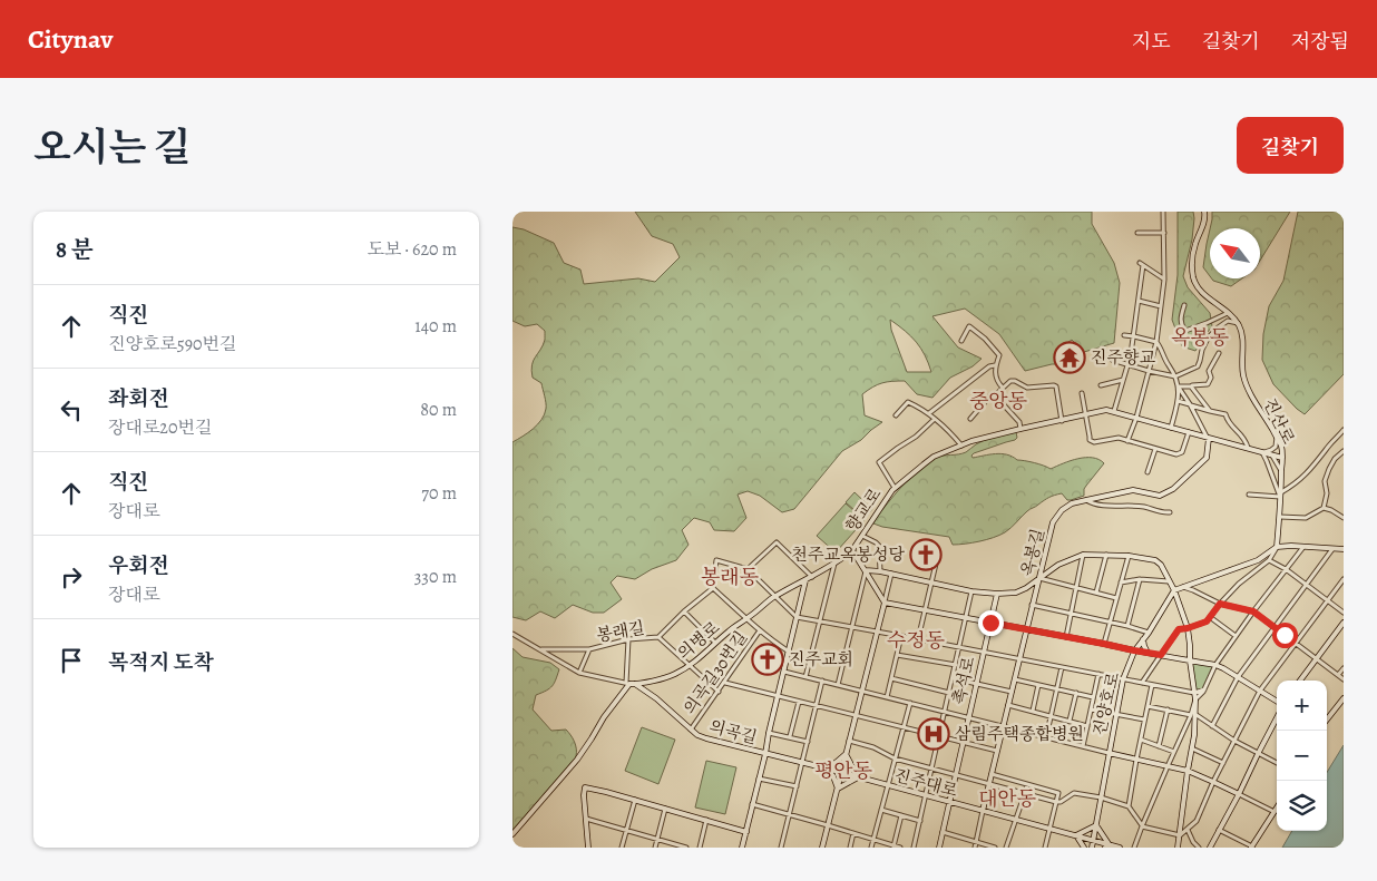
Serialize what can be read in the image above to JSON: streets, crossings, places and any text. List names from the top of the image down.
{
  "streets": {
    "street": [
      "진산로",
      "향교로",
      "옥봉길",
      "봉래길",
      "의병로",
      "의곡길30번길",
      "촉석로",
      "진양호로",
      "의곡길",
      "진주대로"
    ]
  },
  "crossings": [
    ["진산로", "향교로"],
    ["향교로", "옥봉길"],
    ["향교로", "의병로"],
    ["옥봉길", "진주대로"],
    ["의병로", "의곡길"],
    ["의곡길30번길", "의곡길"],
    ["촉석로", "진주대로"],
    ["진양호로", "진주대로"],
    ["의곡길", "진주대로"]
  ],
  "districts": [
    "옥봉동",
    "중앙동",
    "봉래동",
    "수정동",
    "평안동",
    "대안동"
  ],
  "places": {
    "temple": ["진주향교"],
    "church": ["천주교옥봉성당", "진주교회"],
    "hospital": ["삼림주택종합병원"]
  },
  "north": "top left",
  "page": {
    "header": "Citynav",
    "nav": ["지도", "길찾기", "저장됨"],
    "title": "오시는 길",
    "buttons": "길찾기",
    "heading": ["8 분", "도보 · 620 m"],
    "list": [
      ["직진", "진양호로590번길", "140 m"],
      ["좌회전", "장대로20번길", "80 m"],
      ["직진", "장대로", "70 m"],
      ["우회전", "장대로", "330 m"],
      "목적지 도착"
    ],
    "map_buttons": ["+", "−"]
  }
}
